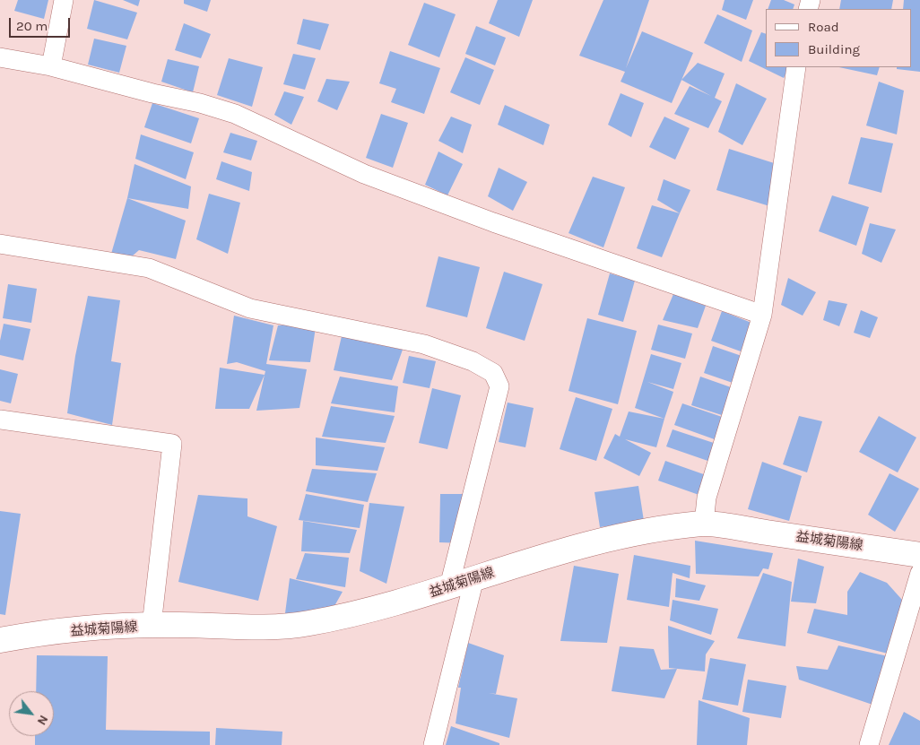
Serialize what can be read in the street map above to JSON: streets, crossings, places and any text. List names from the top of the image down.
{
  "streets": {
    "main road": ["益城菊陽線"]
  },
  "legend": ["Road", "Building"],
  "scale_bar": "20 m",
  "north": "bottom right"
}
